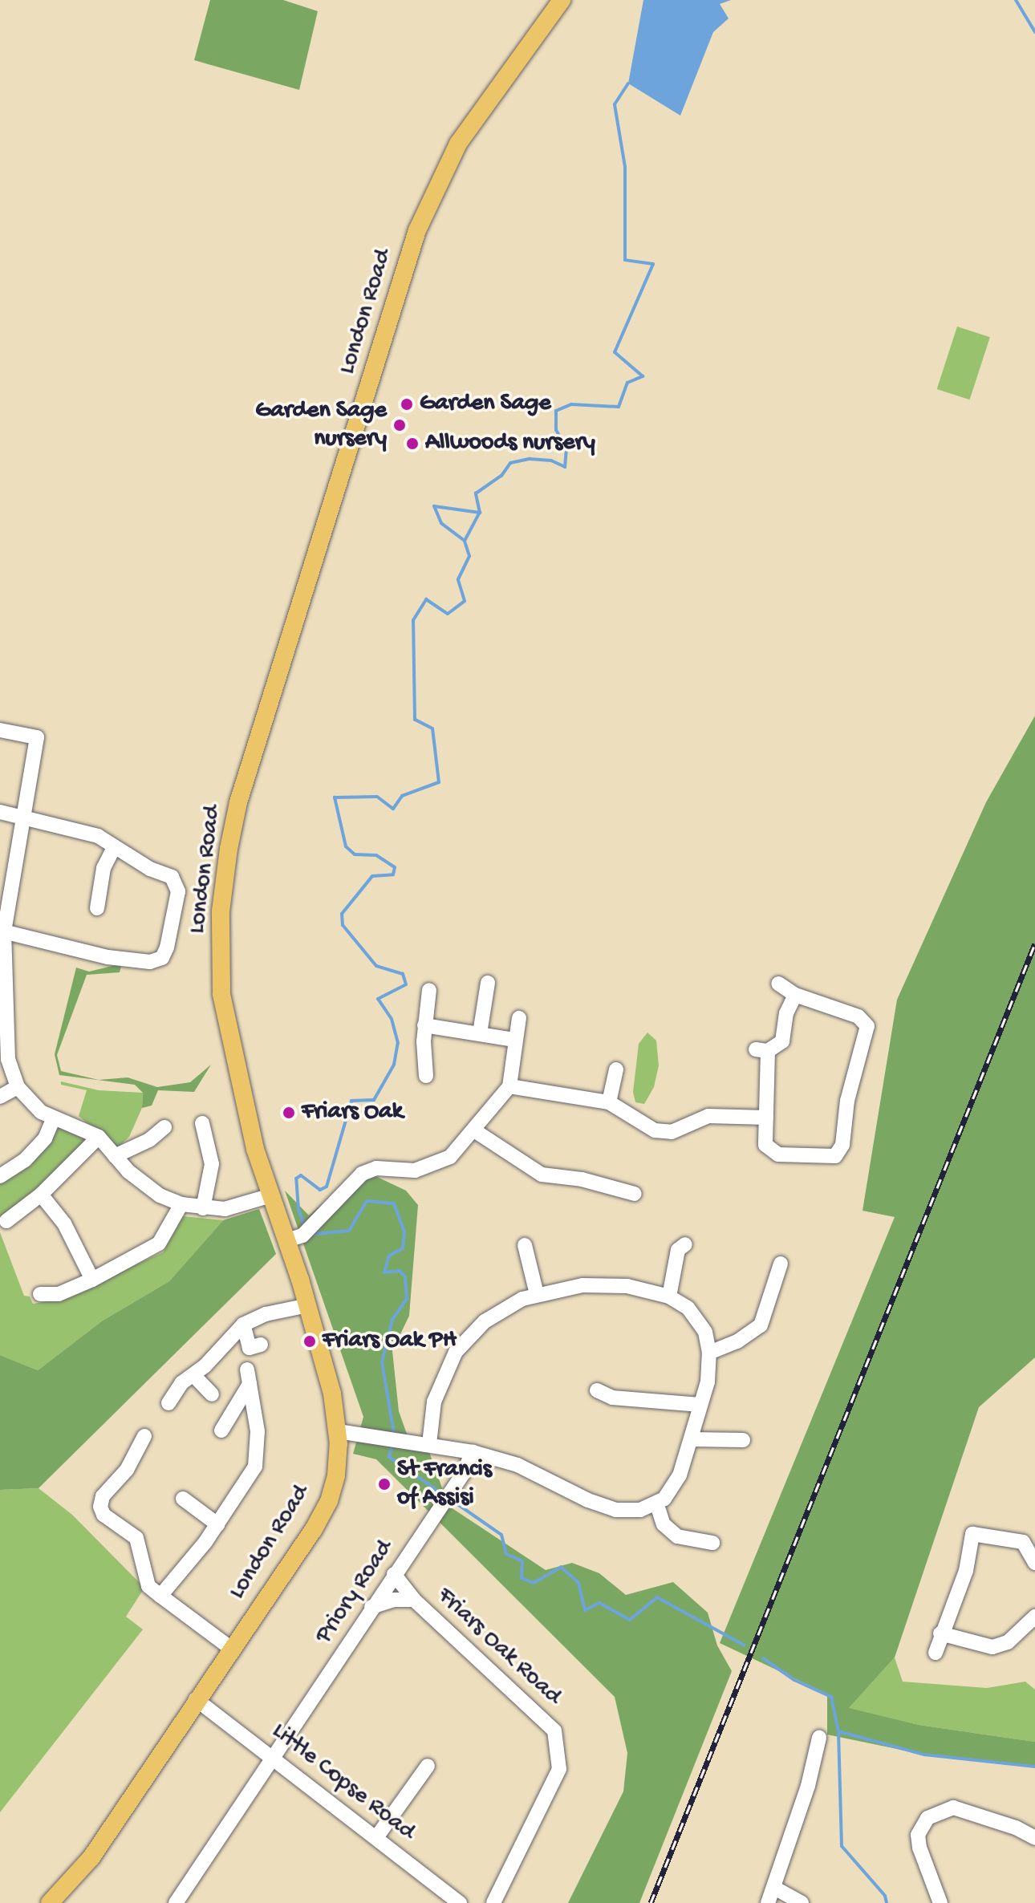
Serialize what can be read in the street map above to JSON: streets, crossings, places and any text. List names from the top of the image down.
{
  "streets": {
    "main road": ["London Road"],
    "street": ["Priory Road", "Friars Oak Road", "Little Copse Road"]
  },
  "crossings": [
    ["London Road", "Little Copse Road"],
    ["Priory Road", "Friars Oak Road"],
    ["Priory Road", "Little Copse Road"]
  ],
  "places": [
    "Garden Sage",
    "Garden Sage nursery",
    "Allwoods nursery",
    "Friars Oak",
    "Friars Oak PH",
    "St Francis of Assisi"
  ]
}
